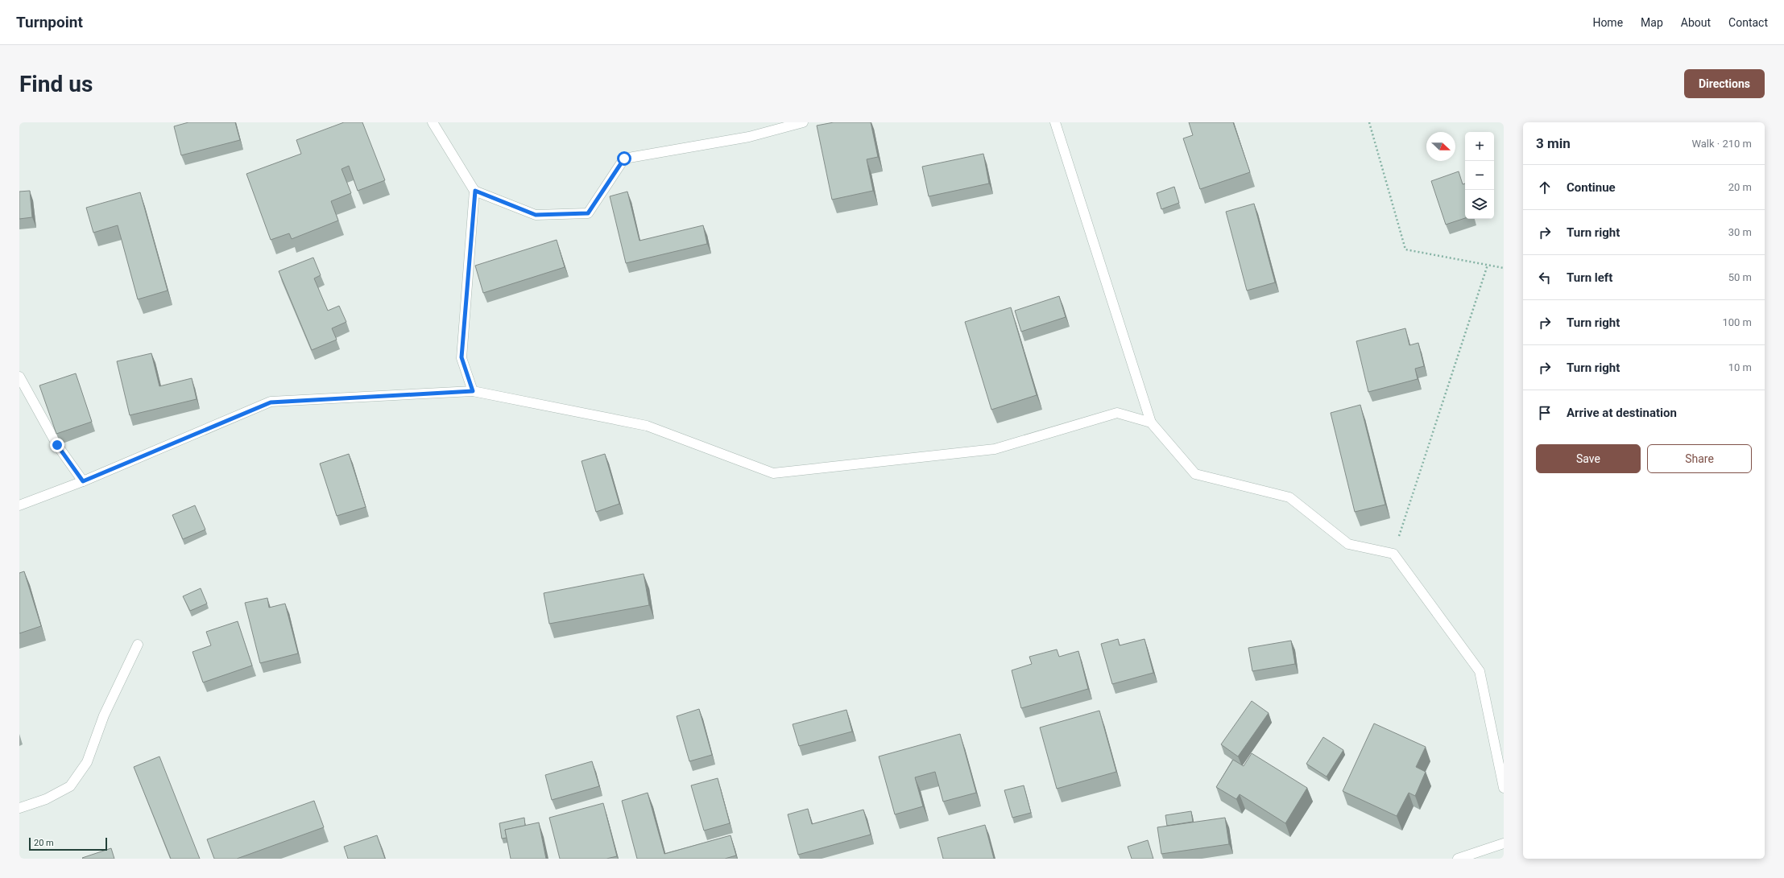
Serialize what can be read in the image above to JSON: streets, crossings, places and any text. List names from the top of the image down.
{
  "scale_bar": "20 m",
  "north": "right",
  "page": {
    "header": "Turnpoint",
    "nav": [
      "Home",
      "Map",
      "About",
      "Contact"
    ],
    "buttons": [
      "Directions",
      ["Save", "Share"]
    ],
    "title": "Find us",
    "heading": ["3 min", "Walk · 210 m"],
    "map_buttons": ["+", "−"],
    "list": [
      ["Continue", "20 m"],
      ["Turn right", "30 m"],
      ["Turn left", "50 m"],
      ["Turn right", "100 m"],
      ["Turn right", "10 m"],
      "Arrive at destination"
    ],
    "scale": "20 m"
  }
}
